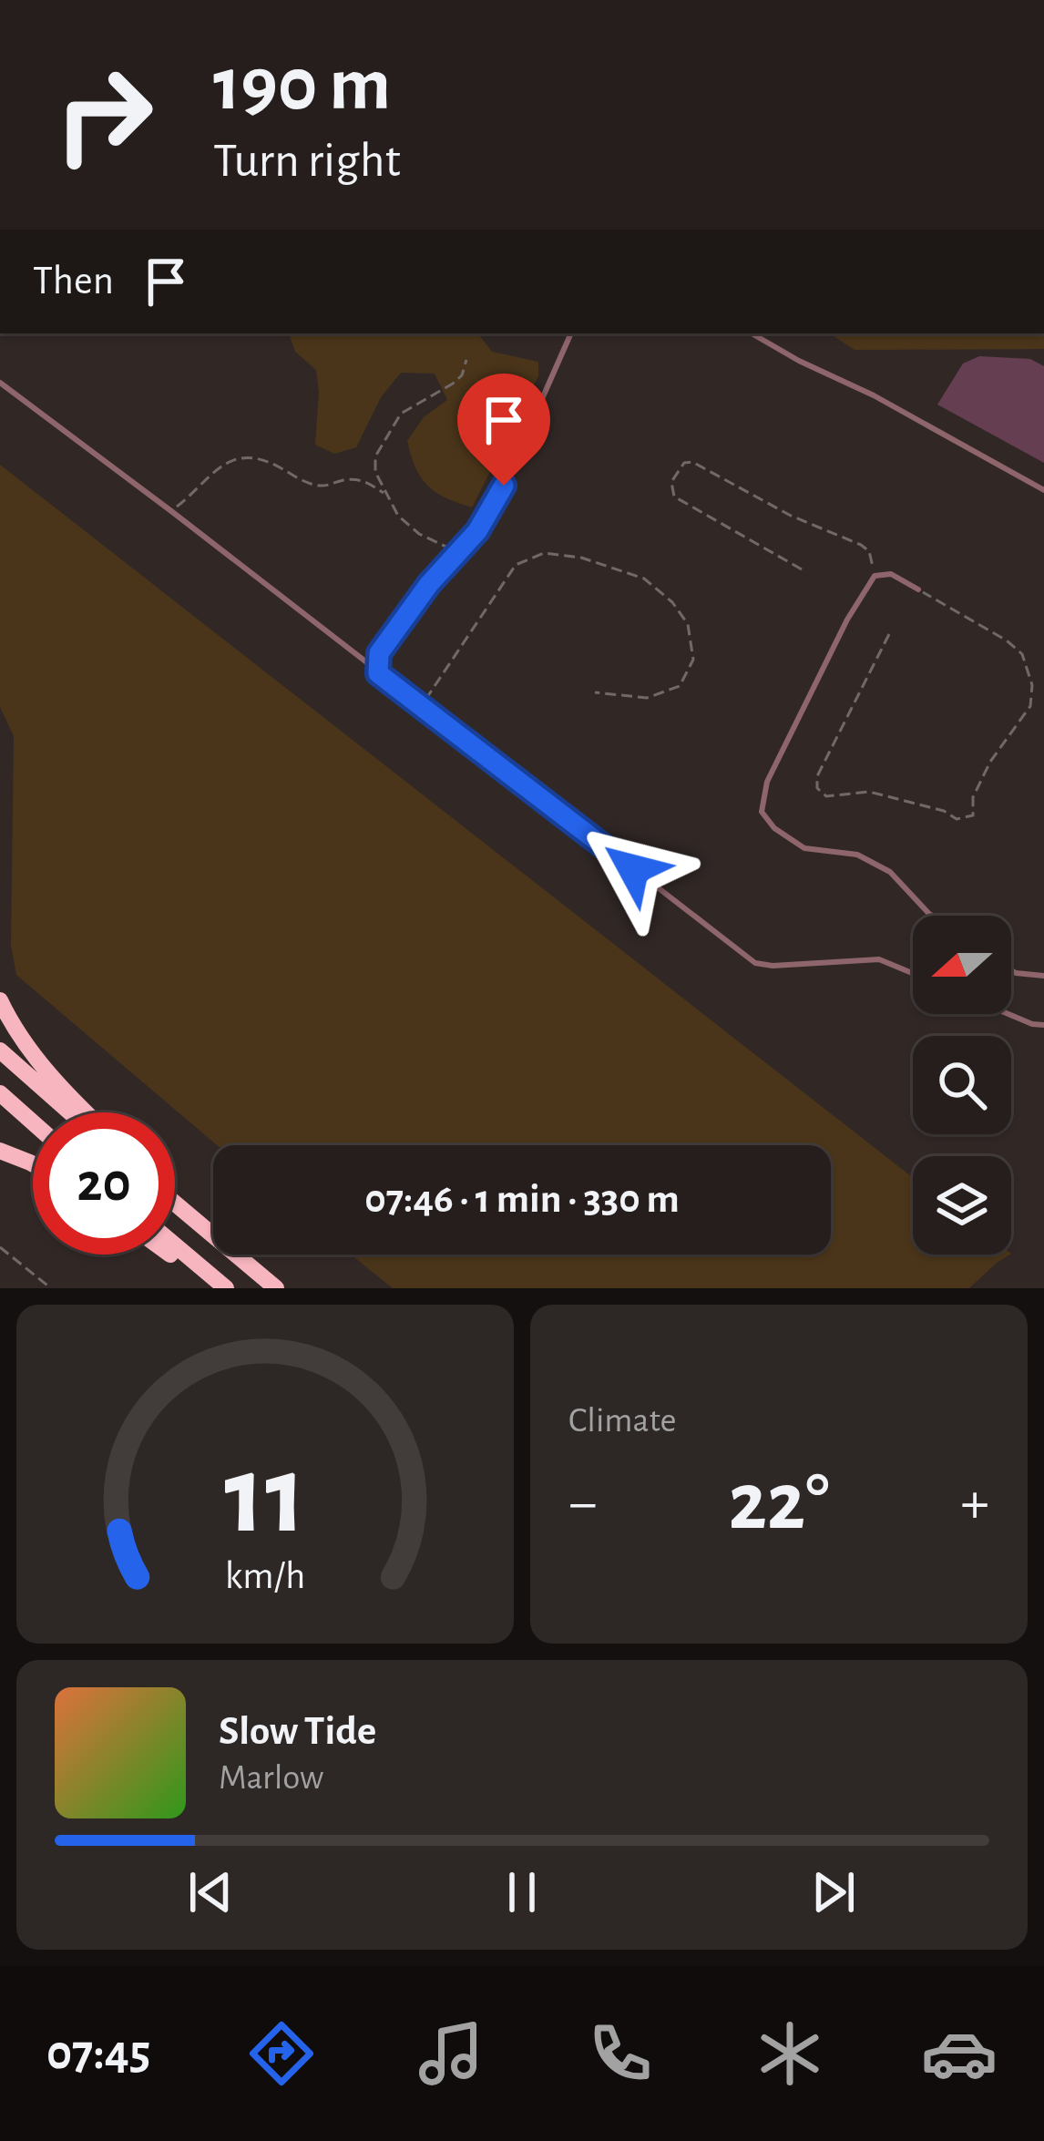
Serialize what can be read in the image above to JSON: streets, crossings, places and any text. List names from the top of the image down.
{
  "north": "left",
  "page": {
    "turn": ["190 m", "Turn right"],
    "then": "Then",
    "limit": "20",
    "trip": "07:46 · 1 min · 330 m",
    "tile": "Climate",
    "heat": ["−", "22°", "+"],
    "song": ["Slow Tide", "Marlow"],
    "tabs": "07:45",
    "gauge": ["11", "km/h"]
  }
}
